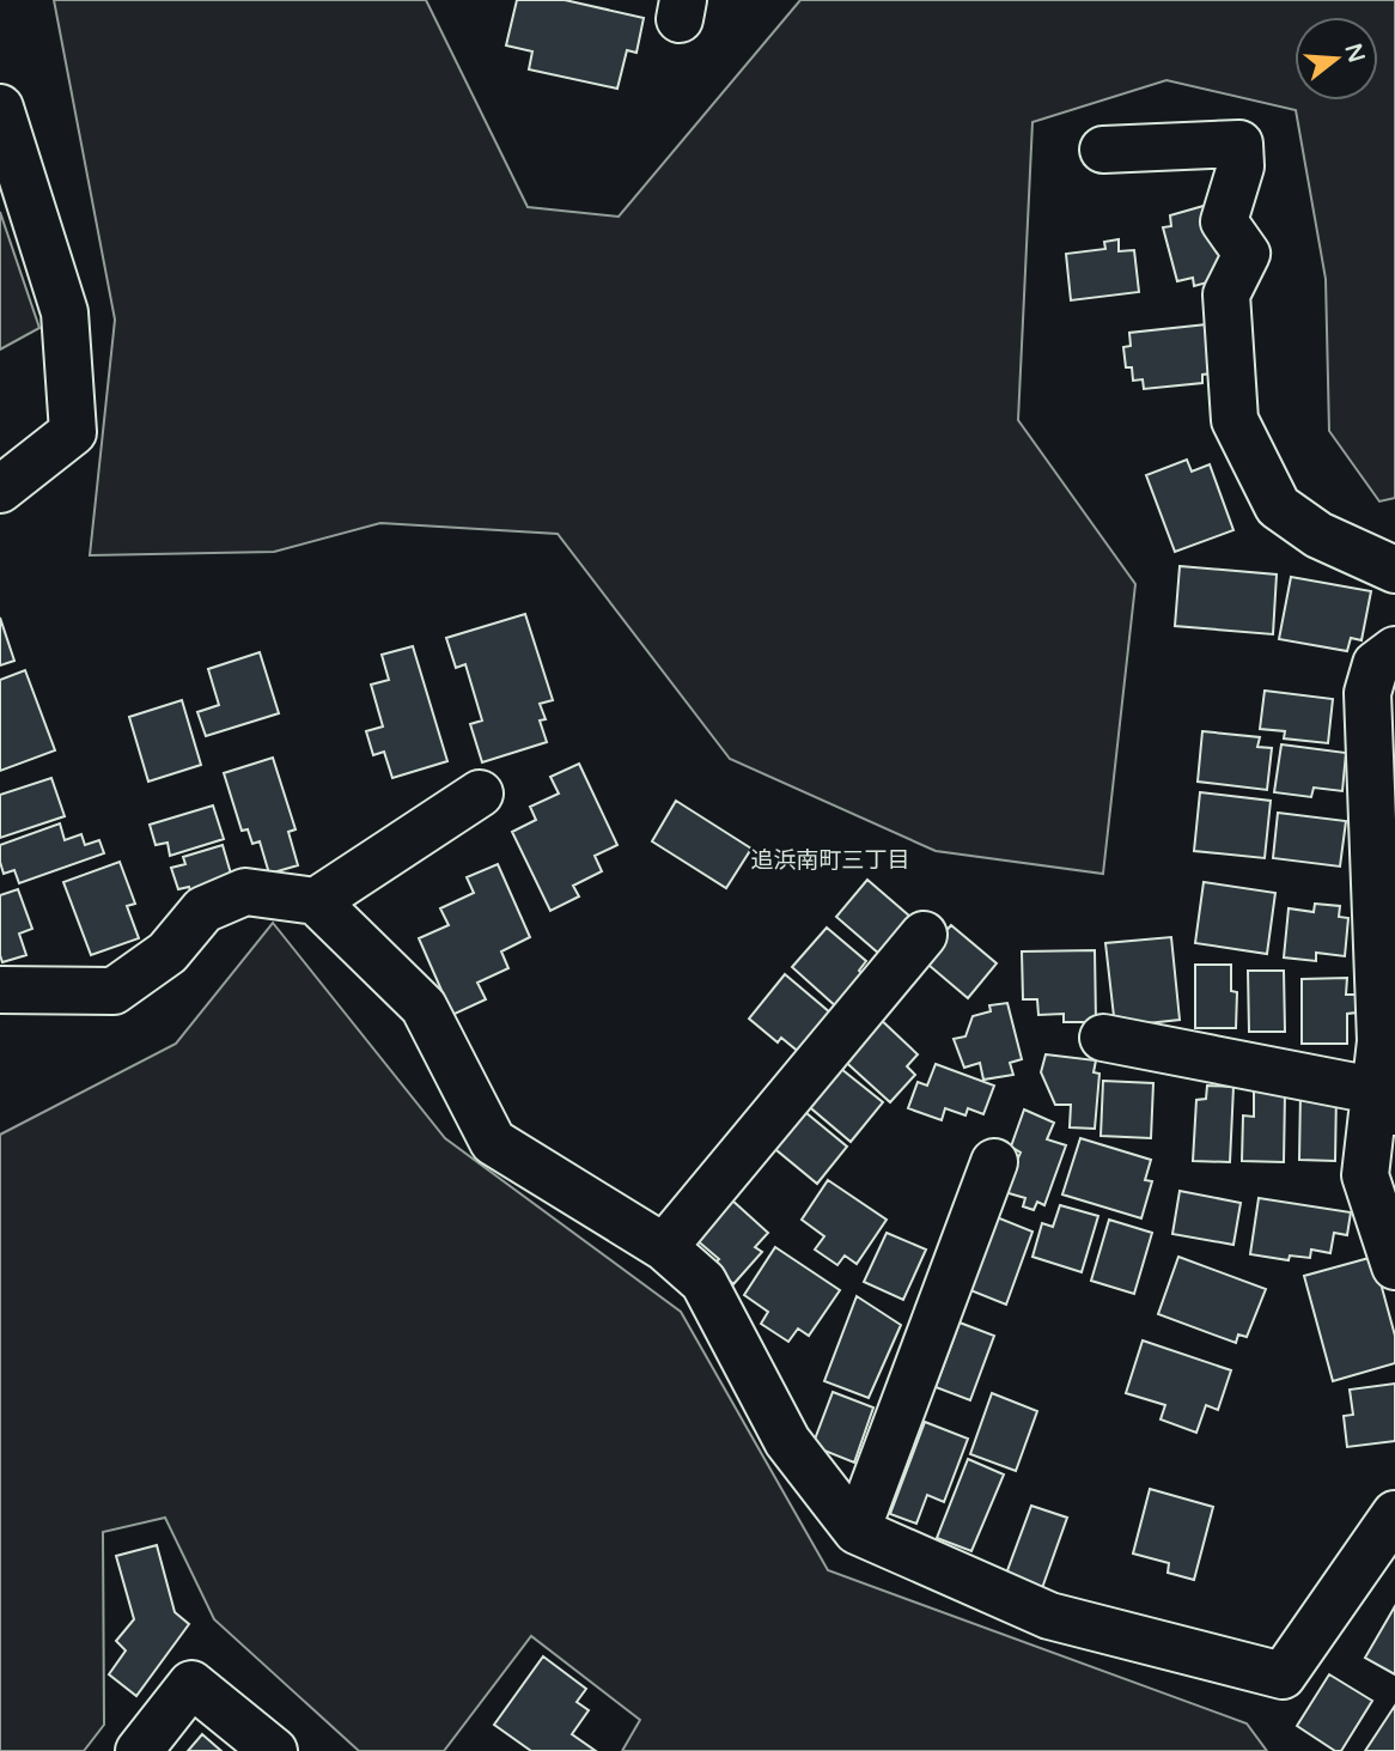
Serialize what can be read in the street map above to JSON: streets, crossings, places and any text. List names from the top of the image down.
{
  "districts": ["追浜南町三丁目"],
  "north": "right"
}
